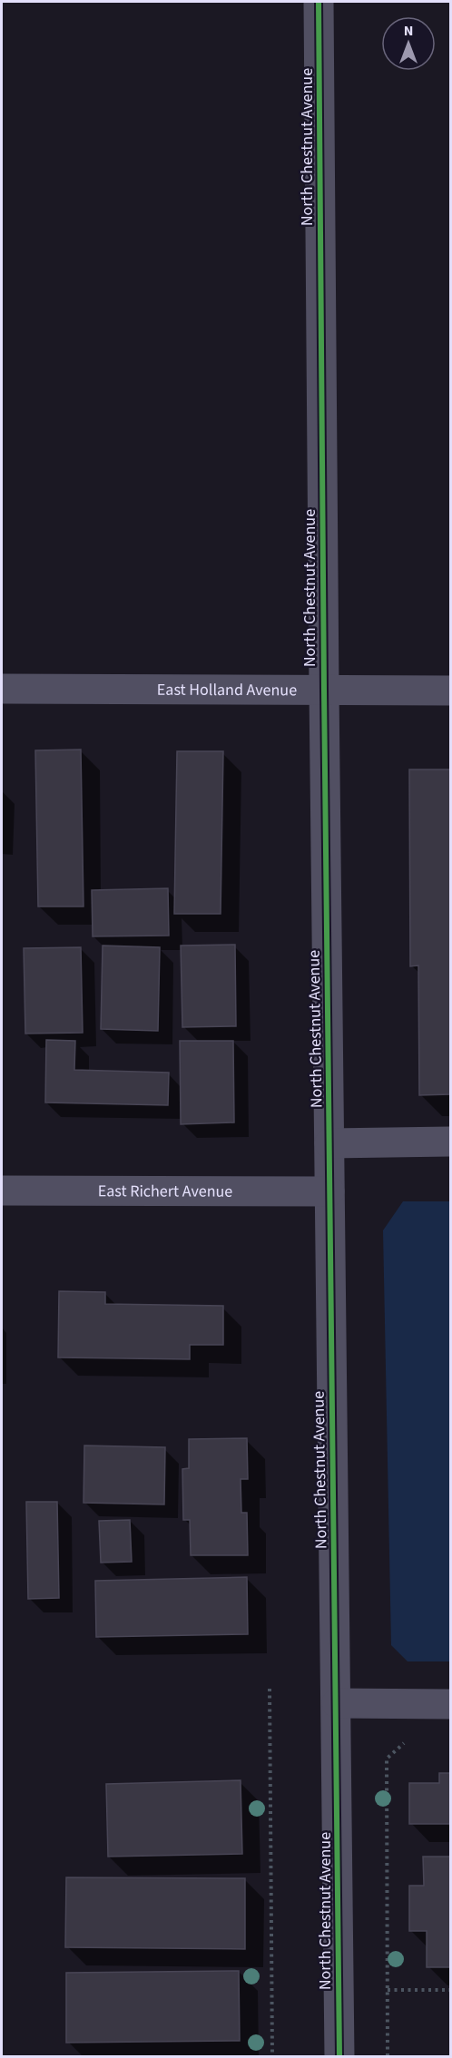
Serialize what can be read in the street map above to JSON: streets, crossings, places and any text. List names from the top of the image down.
{
  "streets": {
    "street": ["North Chestnut Avenue", "East Holland Avenue", "East Richert Avenue"]
  },
  "crossings": [
    ["North Chestnut Avenue", "East Holland Avenue"],
    ["North Chestnut Avenue", "East Richert Avenue"]
  ],
  "north": "top"
}
